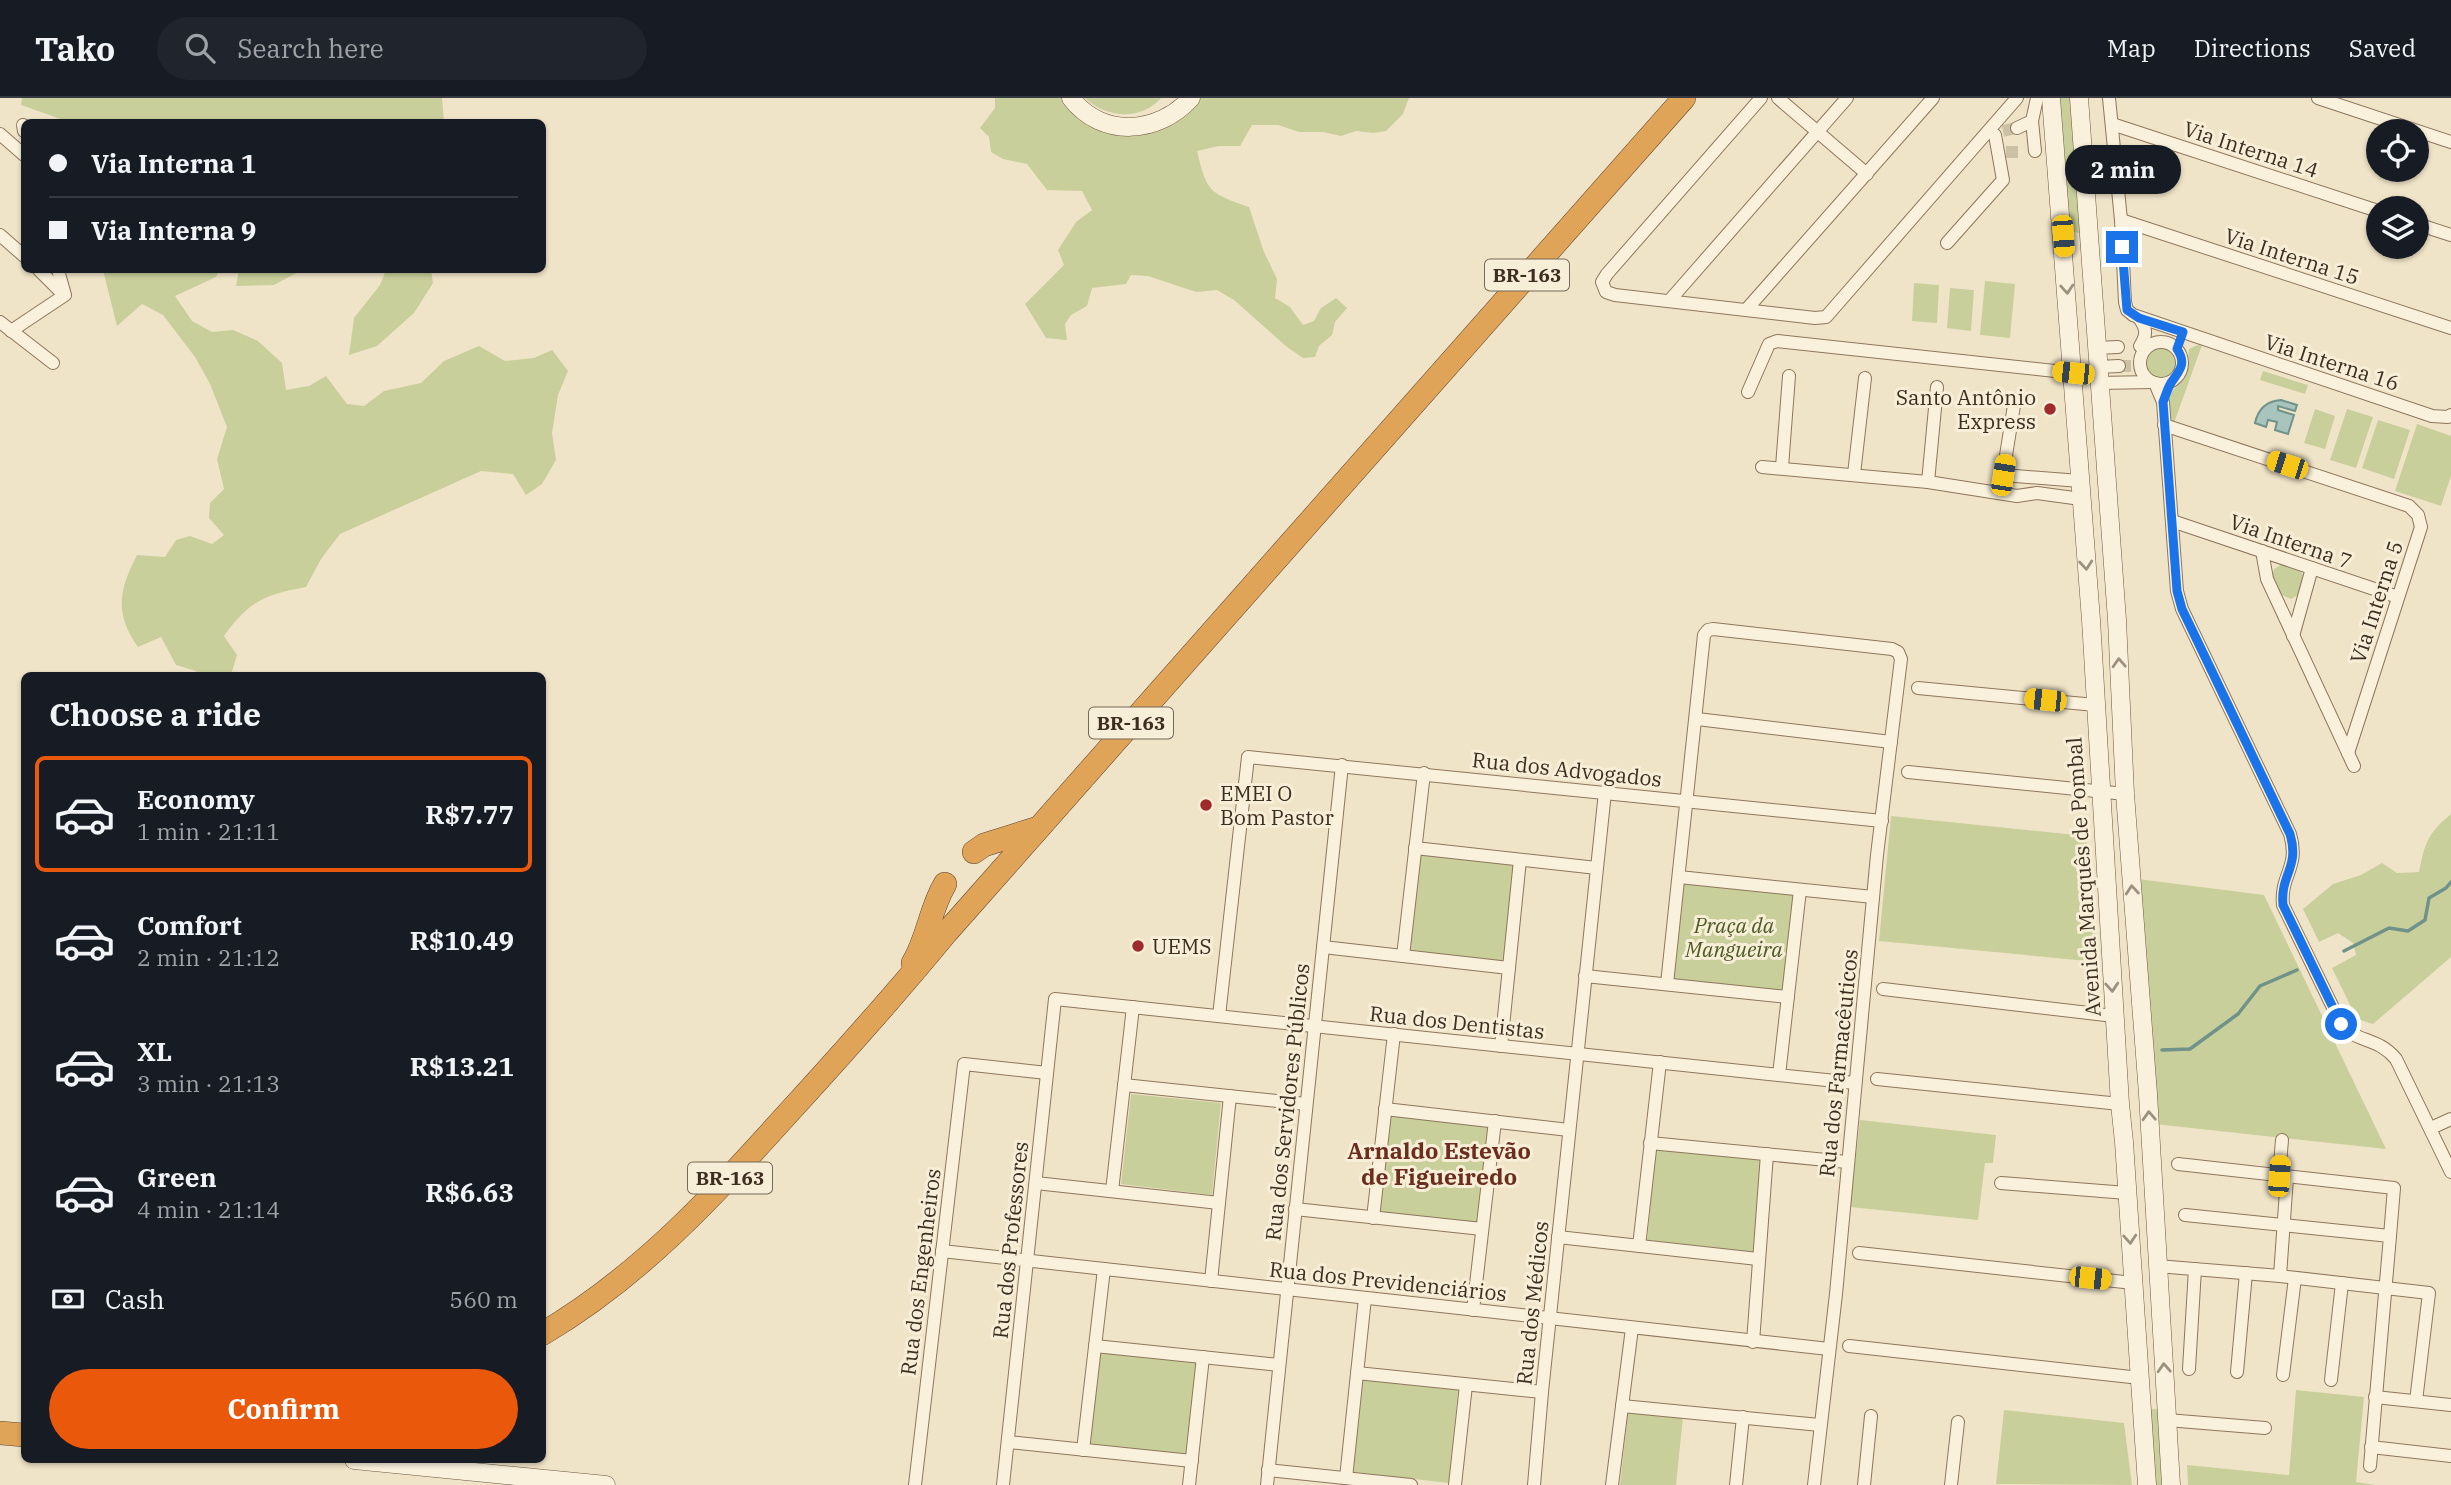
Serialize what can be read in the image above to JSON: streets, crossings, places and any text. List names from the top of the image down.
{
  "streets": {
    "highway": ["BR-163"],
    "main road": ["Avenida Marquês de Pombal"],
    "street": [
      "Via Interna 14",
      "Via Interna 15",
      "Via Interna 16",
      "Via Interna 7",
      "Via Interna 5",
      "Rua dos Advogados",
      "Rua dos Dentistas",
      "Rua dos Farmacêuticos",
      "Rua dos Servidores Públicos",
      "Rua dos Professores",
      "Rua dos Engenheiros",
      "Rua dos Previdenciários",
      "Rua dos Médicos"
    ]
  },
  "crossings": [
    ["Via Interna 15", "Via Interna 16"],
    ["Via Interna 7", "Via Interna 5"],
    ["Rua dos Advogados", "Rua dos Dentistas"],
    ["Rua dos Advogados", "Rua dos Farmacêuticos"],
    ["Rua dos Advogados", "Rua dos Servidores Públicos"],
    ["Rua dos Advogados", "Rua dos Médicos"],
    ["Rua dos Dentistas", "Rua dos Farmacêuticos"],
    ["Rua dos Dentistas", "Rua dos Servidores Públicos"],
    ["Rua dos Dentistas", "Rua dos Professores"],
    ["Rua dos Dentistas", "Rua dos Médicos"],
    ["Rua dos Farmacêuticos", "Rua dos Previdenciários"],
    ["Rua dos Servidores Públicos", "Rua dos Previdenciários"],
    ["Rua dos Professores", "Rua dos Engenheiros"],
    ["Rua dos Professores", "Rua dos Previdenciários"],
    ["Rua dos Engenheiros", "Rua dos Previdenciários"],
    ["Rua dos Previdenciários", "Rua dos Médicos"]
  ],
  "districts": ["Arnaldo Estevão de Figueiredo"],
  "parks": ["Praça da Mangueira"],
  "places": ["Santo Antônio Express", "EMEI O Bom Pastor", "UEMS"],
  "page": {
    "header": "Tako",
    "search": "Search here",
    "nav": ["Map", "Directions", "Saved"],
    "banner": ["Via Interna 1", "Via Interna 9"],
    "bubble": "2 min",
    "heading": "Choose a ride",
    "list": [
      {
        "name": "Economy",
        "note": "1 min · 21:11",
        "value": "R$7.77"
      },
      {
        "name": "Comfort",
        "note": "2 min · 21:12",
        "value": "R$10.49"
      },
      {
        "name": "XL",
        "note": "3 min · 21:13",
        "value": "R$13.21"
      },
      {
        "name": "Green",
        "note": "4 min · 21:14",
        "value": "R$6.63"
      }
    ],
    "pay": ["Cash", "560 m"],
    "buttons": "Confirm"
  }
}
